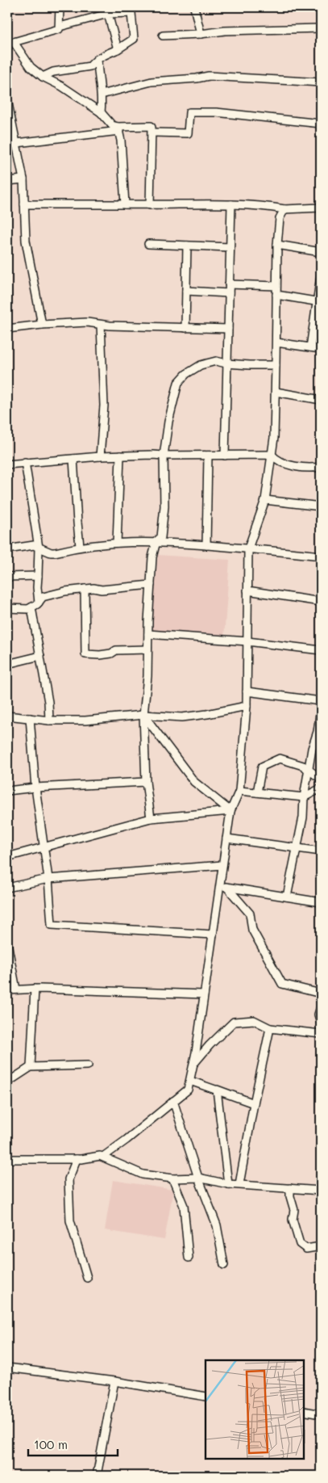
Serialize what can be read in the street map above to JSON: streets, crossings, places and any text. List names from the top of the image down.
{
  "scale_bar": "100 m"
}
